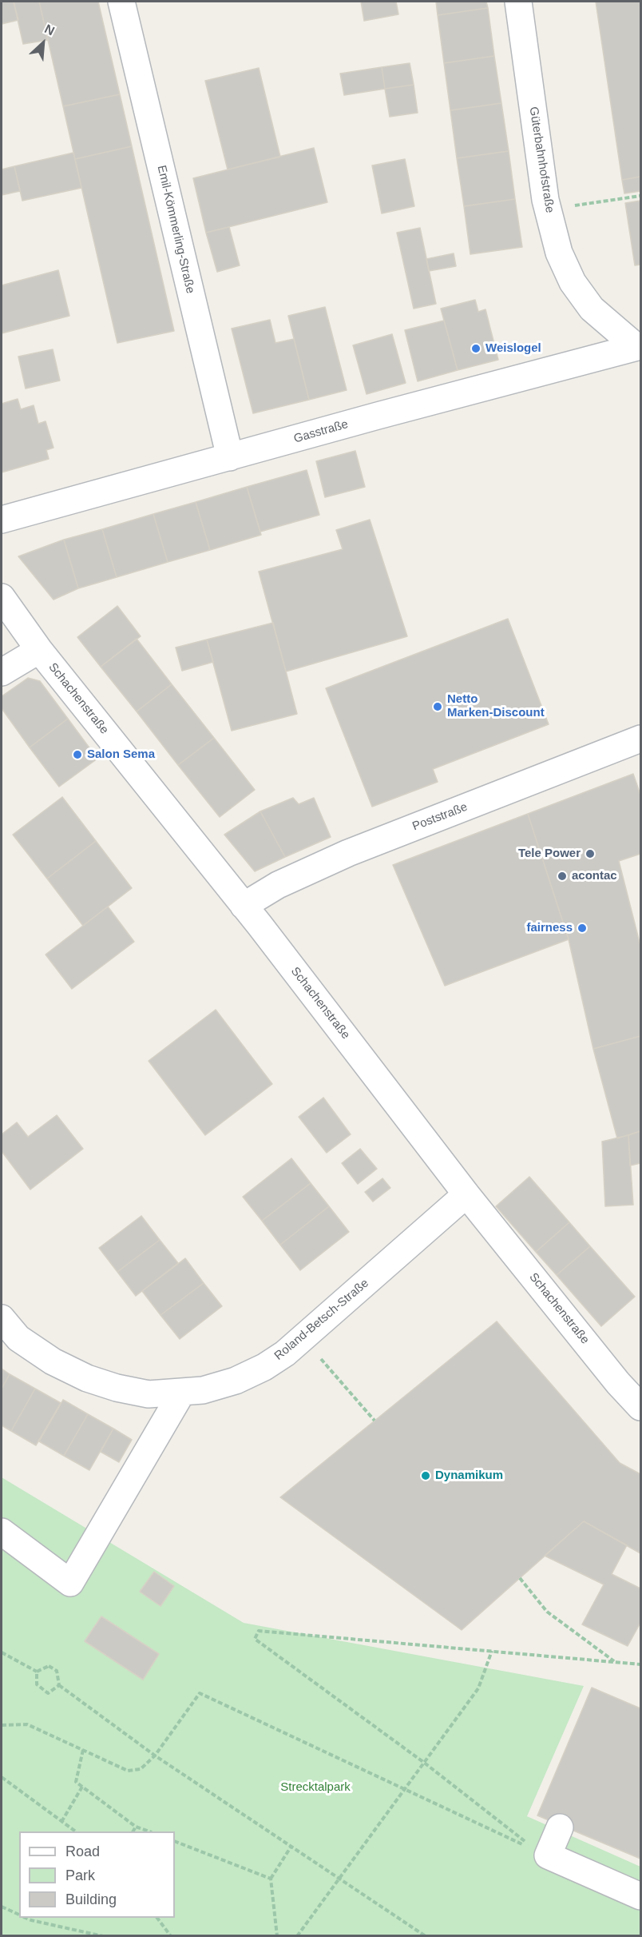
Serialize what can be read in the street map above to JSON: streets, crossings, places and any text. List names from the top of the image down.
{
  "streets": {
    "street": [
      "Güterbahnhofstraße",
      "Emil-Kömmerling-Straße",
      "Gasstraße",
      "Schachenstraße",
      "Poststraße",
      "Roland-Betsch-Straße"
    ]
  },
  "crossings": [
    ["Güterbahnhofstraße", "Gasstraße"],
    ["Emil-Kömmerling-Straße", "Gasstraße"],
    ["Schachenstraße", "Poststraße"],
    ["Schachenstraße", "Roland-Betsch-Straße"]
  ],
  "parks": ["Strecktalpark"],
  "places": [
    "Weislogel",
    "Netto Marken-Discount",
    "Salon Sema",
    "Tele Power",
    "acontac",
    "fairness",
    "Dynamikum"
  ],
  "legend": ["Road", "Park", "Building"],
  "north": "top right"
}
